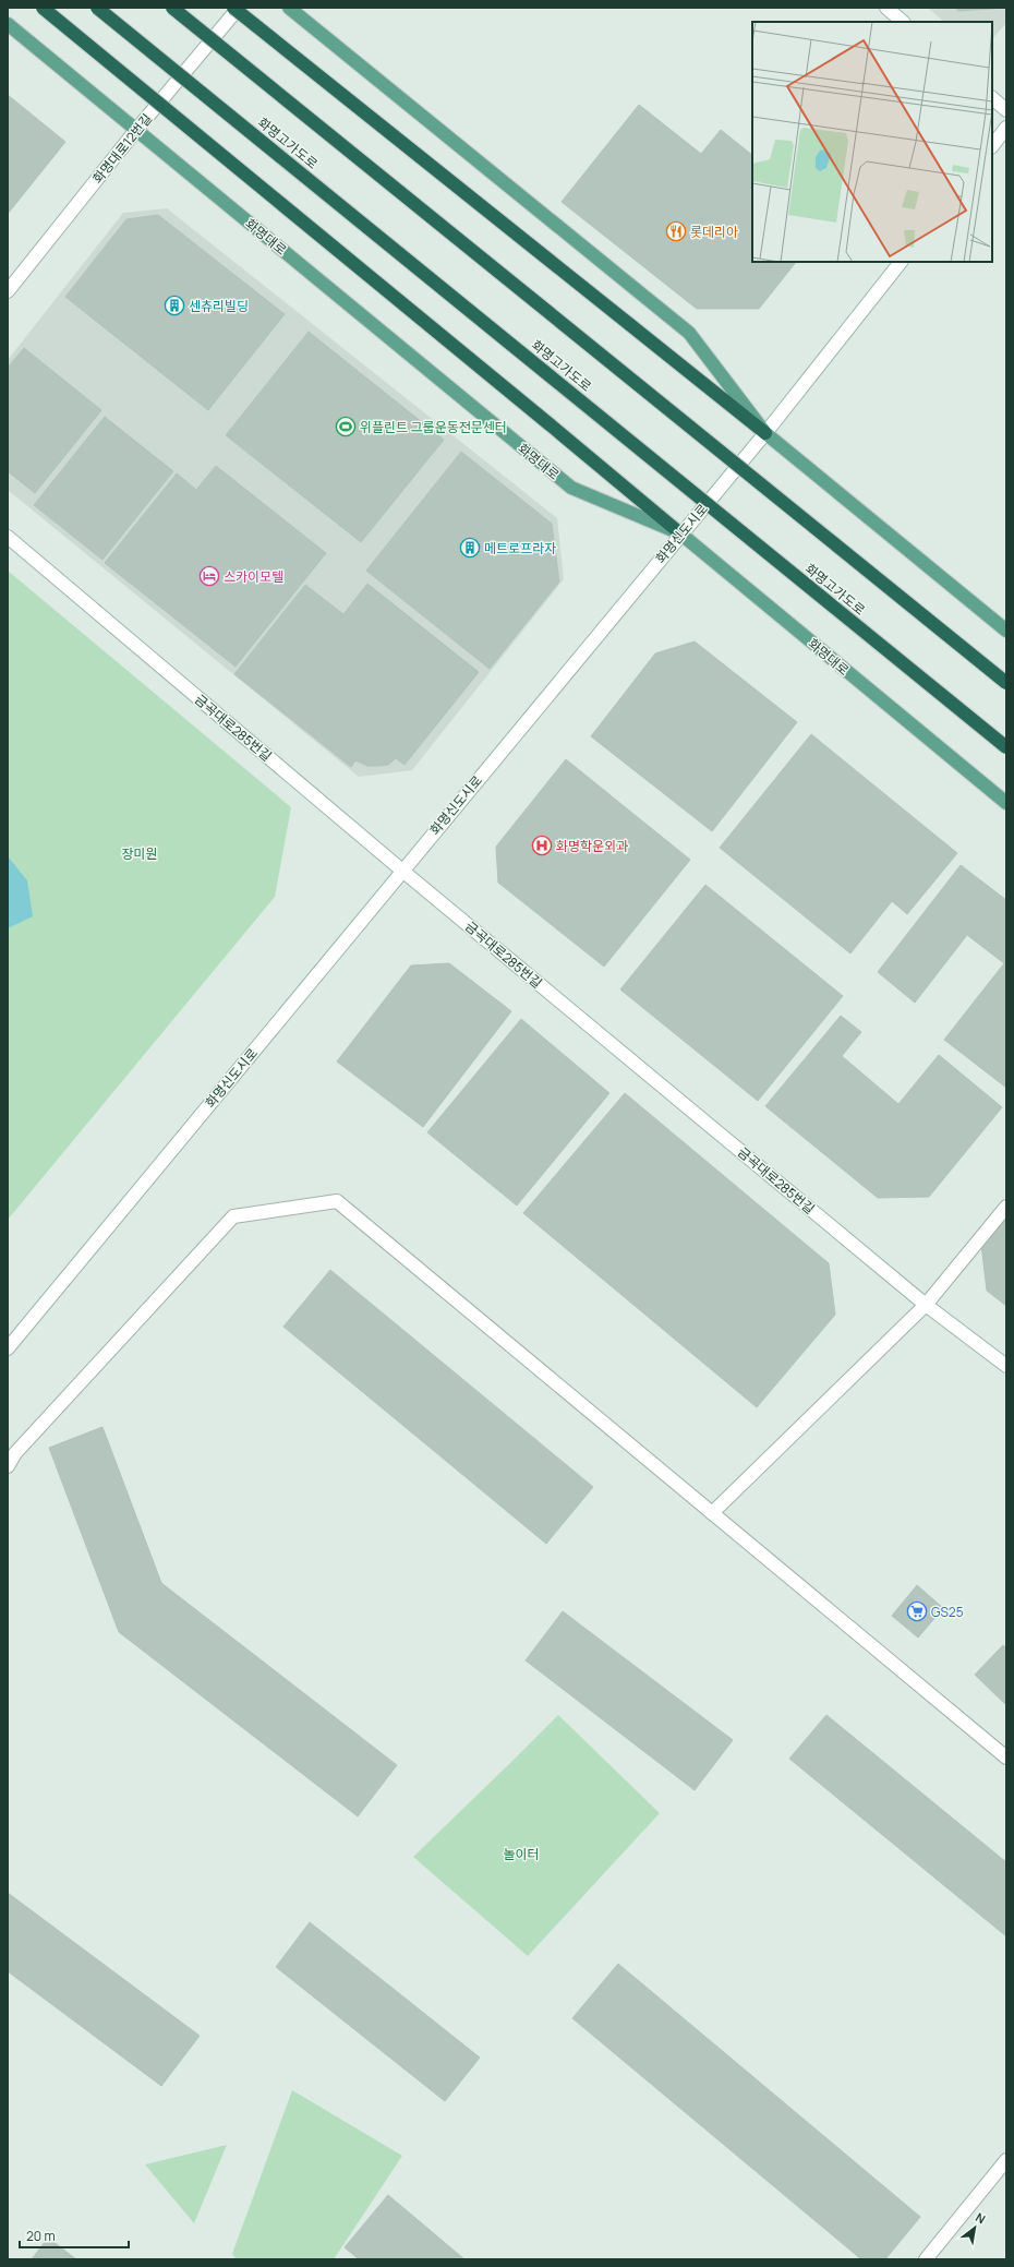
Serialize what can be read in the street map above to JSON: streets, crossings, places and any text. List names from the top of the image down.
{
  "streets": {
    "highway": ["화명고가도로"],
    "main road": ["화명대로"],
    "street": ["화명대로12번길", "화명신도시로", "금곡대로285번길"]
  },
  "crossings": [
    ["화명대로12번길", "화명대로"],
    ["화명대로", "화명신도시로"],
    ["화명신도시로", "금곡대로285번길"]
  ],
  "parks": ["장미원", "놀이터"],
  "places": {
    "restaurant": ["롯데리아"],
    "building": ["센츄리빌딩", "메트로프라자"],
    "sports": ["위플린트 그룹운동전문센터"],
    "hotel": ["스카이모텔"],
    "hospital": ["화명학운외과"],
    "supermarket": ["GS25"]
  },
  "scale_bar": "20 m",
  "north": "top right"
}
